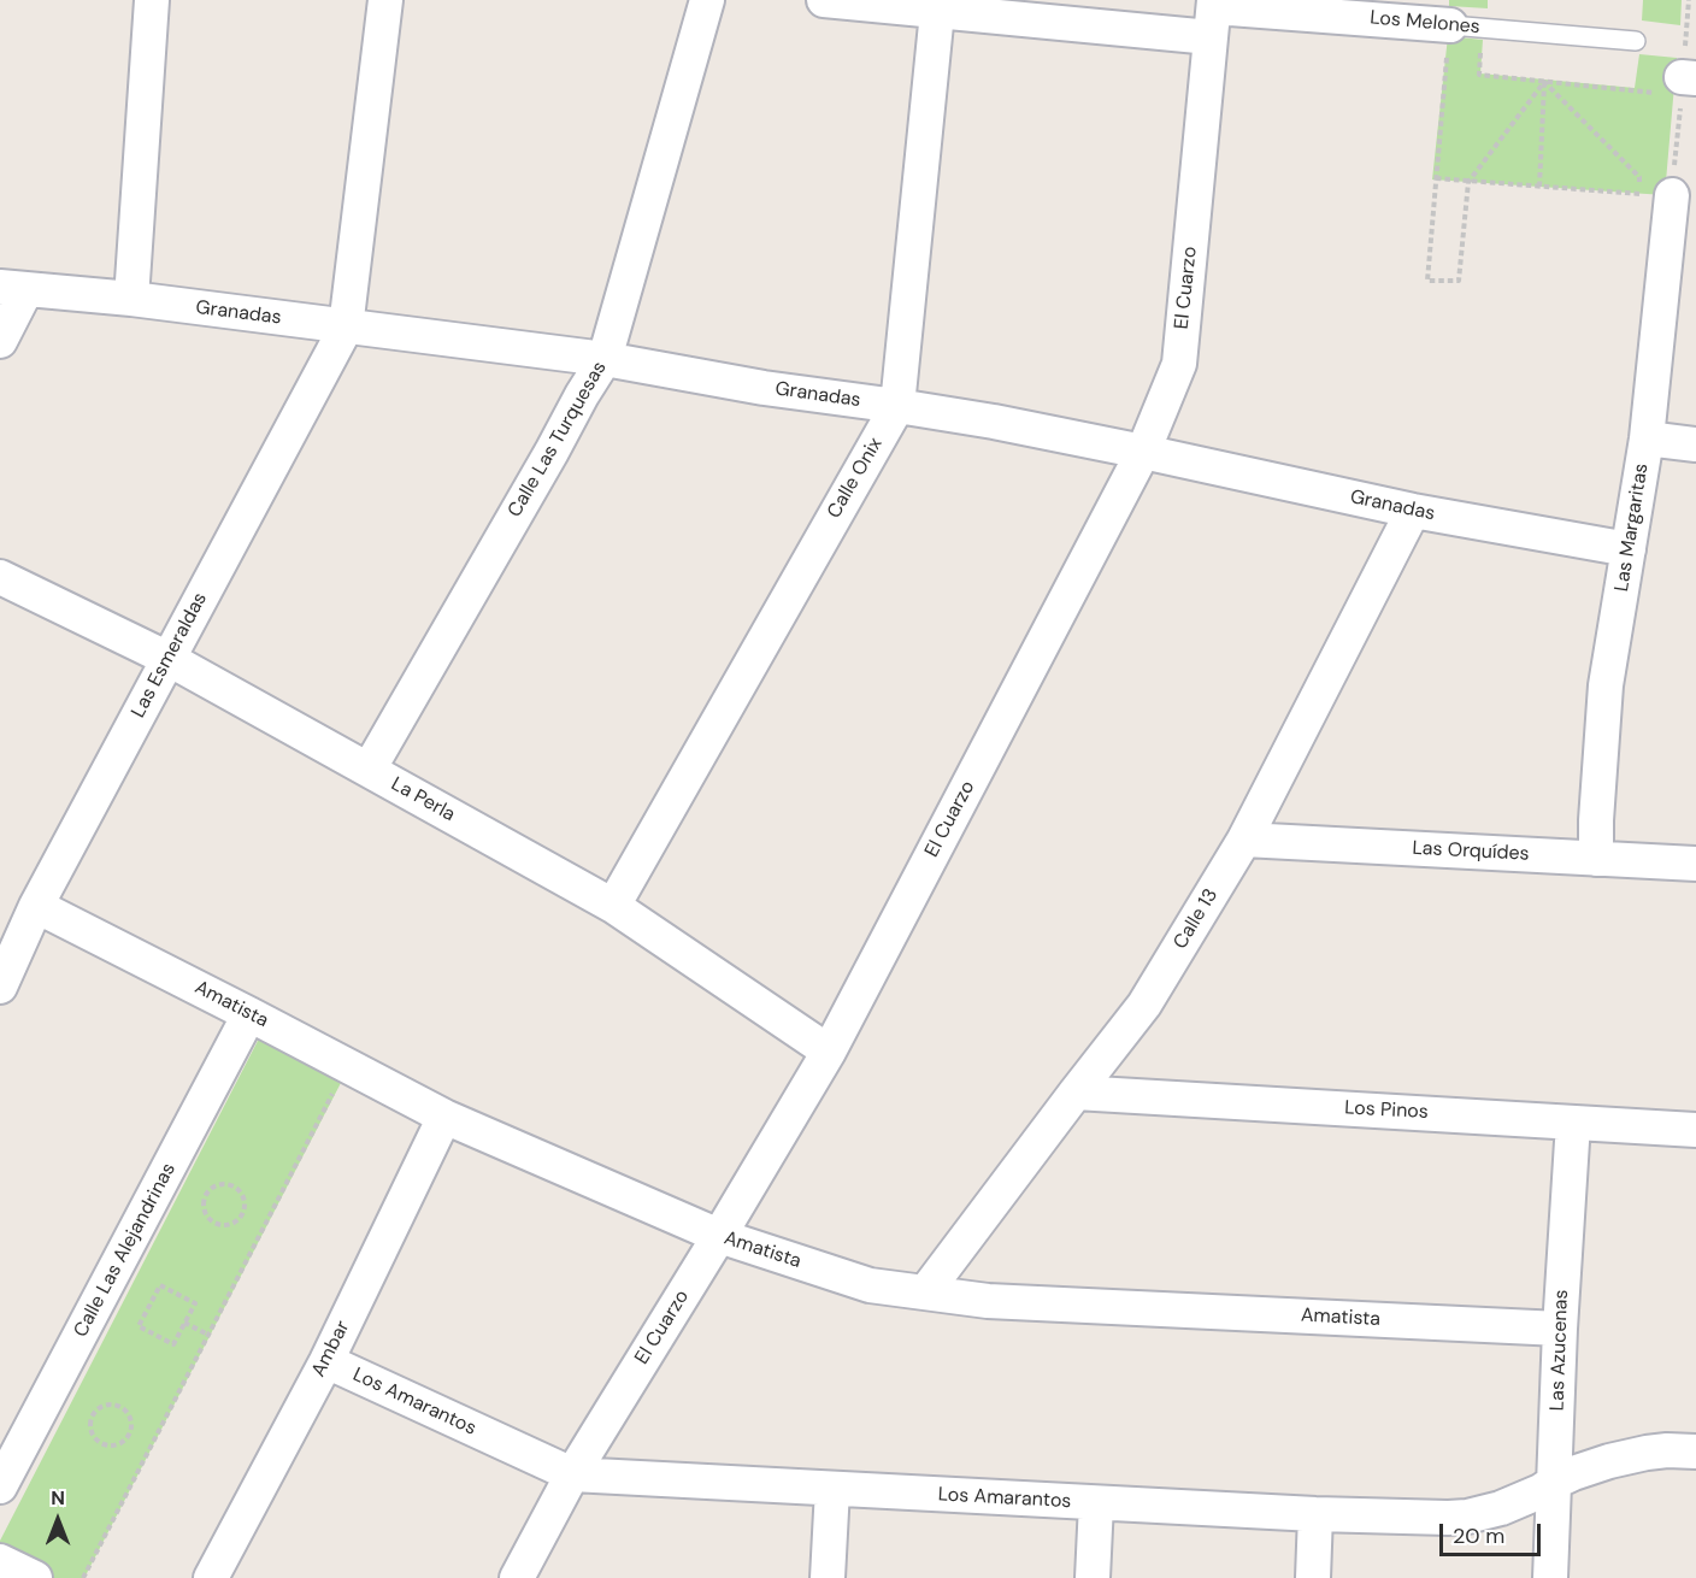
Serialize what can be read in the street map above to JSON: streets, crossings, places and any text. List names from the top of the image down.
{
  "streets": {
    "street": [
      "Los Melones",
      "El Cuarzo",
      "Granadas",
      "Calle Las Turquesas",
      "Calle Onix",
      "Las Margaritas",
      "Las Esmeraldas",
      "La Perla",
      "Las Orquídes",
      "Calle 13",
      "Amatista",
      "Los Pinos",
      "Calle Las Alejandrinas",
      "Ambar",
      "Las Azucenas",
      "Los Amarantos"
    ]
  },
  "crossings": [
    ["Los Melones", "El Cuarzo"],
    ["Los Melones", "Calle Onix"],
    ["El Cuarzo", "Granadas"],
    ["El Cuarzo", "La Perla"],
    ["El Cuarzo", "Amatista"],
    ["El Cuarzo", "Los Amarantos"],
    ["Granadas", "Calle Las Turquesas"],
    ["Granadas", "Calle Onix"],
    ["Granadas", "Las Margaritas"],
    ["Granadas", "Las Esmeraldas"],
    ["Granadas", "Calle 13"],
    ["Calle Las Turquesas", "La Perla"],
    ["Calle Onix", "La Perla"],
    ["Las Margaritas", "Las Orquídes"],
    ["Las Esmeraldas", "La Perla"],
    ["Las Esmeraldas", "Amatista"],
    ["Las Orquídes", "Calle 13"],
    ["Calle 13", "Amatista"],
    ["Calle 13", "Los Pinos"],
    ["Amatista", "Calle Las Alejandrinas"],
    ["Amatista", "Ambar"],
    ["Amatista", "Las Azucenas"],
    ["Los Pinos", "Las Azucenas"],
    ["Ambar", "Los Amarantos"],
    ["Las Azucenas", "Los Amarantos"]
  ],
  "scale_bar": "20 m",
  "north": "top"
}
